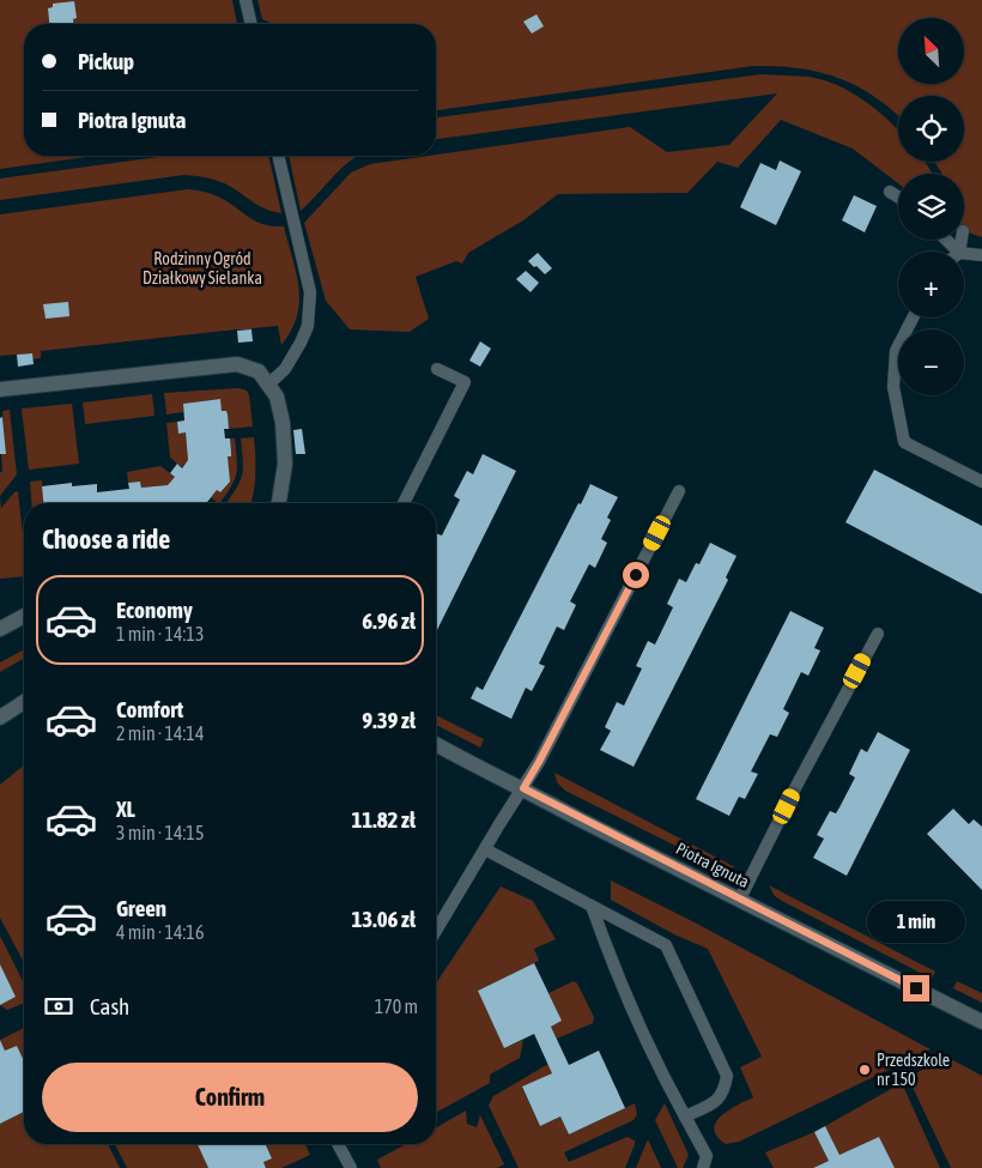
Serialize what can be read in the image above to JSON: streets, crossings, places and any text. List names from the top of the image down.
{
  "streets": {
    "street": ["Piotra Ignuta"]
  },
  "parks": ["Rodzinny Ogród Działkowy Sielanka"],
  "places": ["Przedszkole nr 150"],
  "north": "top left",
  "page": {
    "map_buttons": ["+", "−"],
    "banner": ["Pickup", "Piotra Ignuta"],
    "heading": "Choose a ride",
    "list": [
      {
        "name": "Economy",
        "note": "1 min · 14:13",
        "value": "6.96 zł"
      },
      {
        "name": "Comfort",
        "note": "2 min · 14:14",
        "value": "9.39 zł"
      },
      {
        "name": "XL",
        "note": "3 min · 14:15",
        "value": "11.82 zł"
      },
      {
        "name": "Green",
        "note": "4 min · 14:16",
        "value": "13.06 zł"
      }
    ],
    "bubble": "1 min",
    "pay": ["Cash", "170 m"],
    "buttons": "Confirm"
  }
}
